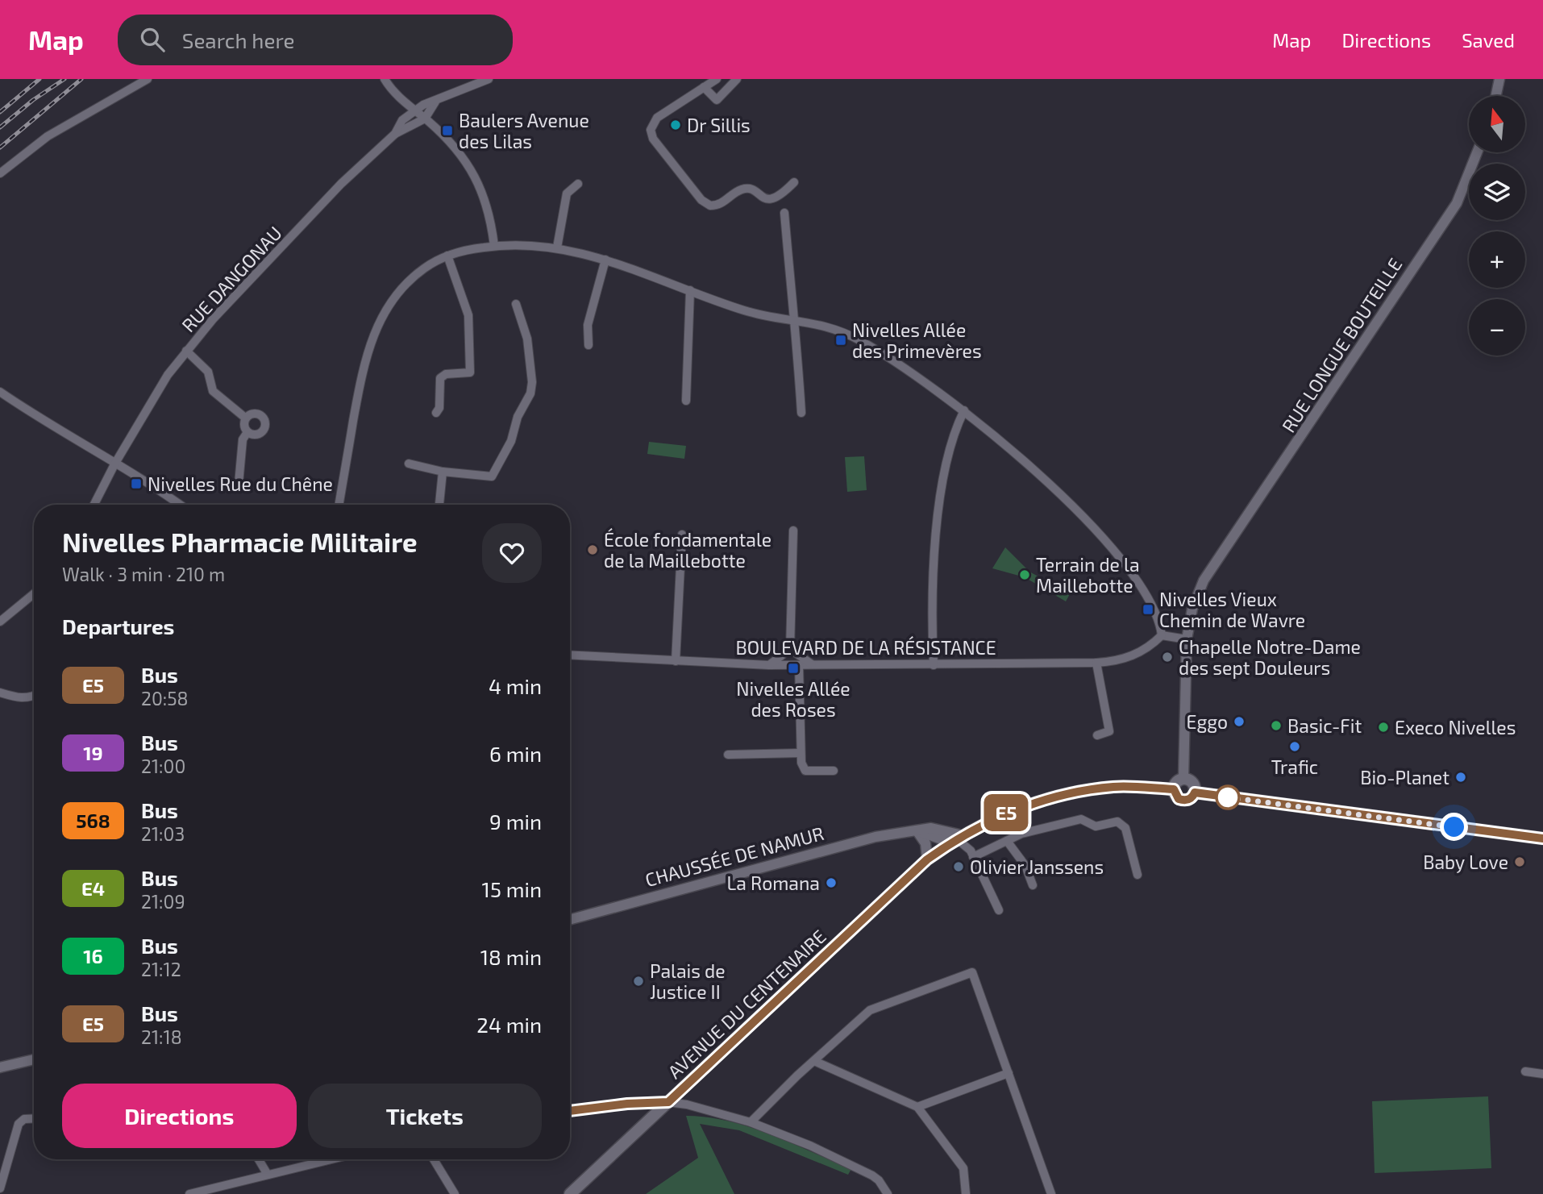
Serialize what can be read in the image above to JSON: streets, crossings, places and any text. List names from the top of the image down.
{
  "streets": {
    "main road": ["AVENUE DU CENTENAIRE"],
    "street": [
      "RUE DANGONAU",
      "RUE LONGUE BOUTEILLE",
      "BOULEVARD DE LA RÉSISTANCE",
      "CHAUSSÉE DE NAMUR"
    ]
  },
  "crossings": [
    ["CHAUSSÉE DE NAMUR", "AVENUE DU CENTENAIRE"]
  ],
  "places": {
    "other": [
      "Dr Sillis",
      "École fondamentale de la Maillebotte",
      "Terrain de la Maillebotte",
      "Chapelle Notre-Dame des sept Douleurs",
      "Eggo",
      "Basic-Fit",
      "Execo Nivelles",
      "Trafic",
      "Bio-Planet",
      "Baby Love",
      "Olivier Janssens",
      "La Romana",
      "Palais de Justice II"
    ],
    "transit": [
      "Baulers Avenue des Lilas",
      "Nivelles Allée des Primevères",
      "Nivelles Rue du Chêne",
      "Nivelles Vieux Chemin de Wavre",
      "Nivelles Allée des Roses"
    ]
  },
  "lines": ["bus line E5"],
  "north": "top",
  "page": {
    "header": "Map",
    "search": "Search here",
    "nav": ["Map", "Directions", "Saved"],
    "on_map": "E5",
    "map_buttons": ["+", "−"],
    "heading": [
      ["Nivelles Pharmacie Militaire", "Walk · 3 min · 210 m"],
      "Departures"
    ],
    "list": [
      {
        "mark": "E5",
        "name": "Bus",
        "note": "20:58",
        "value": "4 min"
      },
      {
        "mark": "19",
        "name": "Bus",
        "note": "21:00",
        "value": "6 min"
      },
      {
        "mark": "568",
        "name": "Bus",
        "note": "21:03",
        "value": "9 min"
      },
      {
        "mark": "E4",
        "name": "Bus",
        "note": "21:09",
        "value": "15 min"
      },
      {
        "mark": "16",
        "name": "Bus",
        "note": "21:12",
        "value": "18 min"
      },
      {
        "mark": "E5",
        "name": "Bus",
        "note": "21:18",
        "value": "24 min"
      }
    ],
    "buttons": ["Directions", "Tickets"]
  }
}
